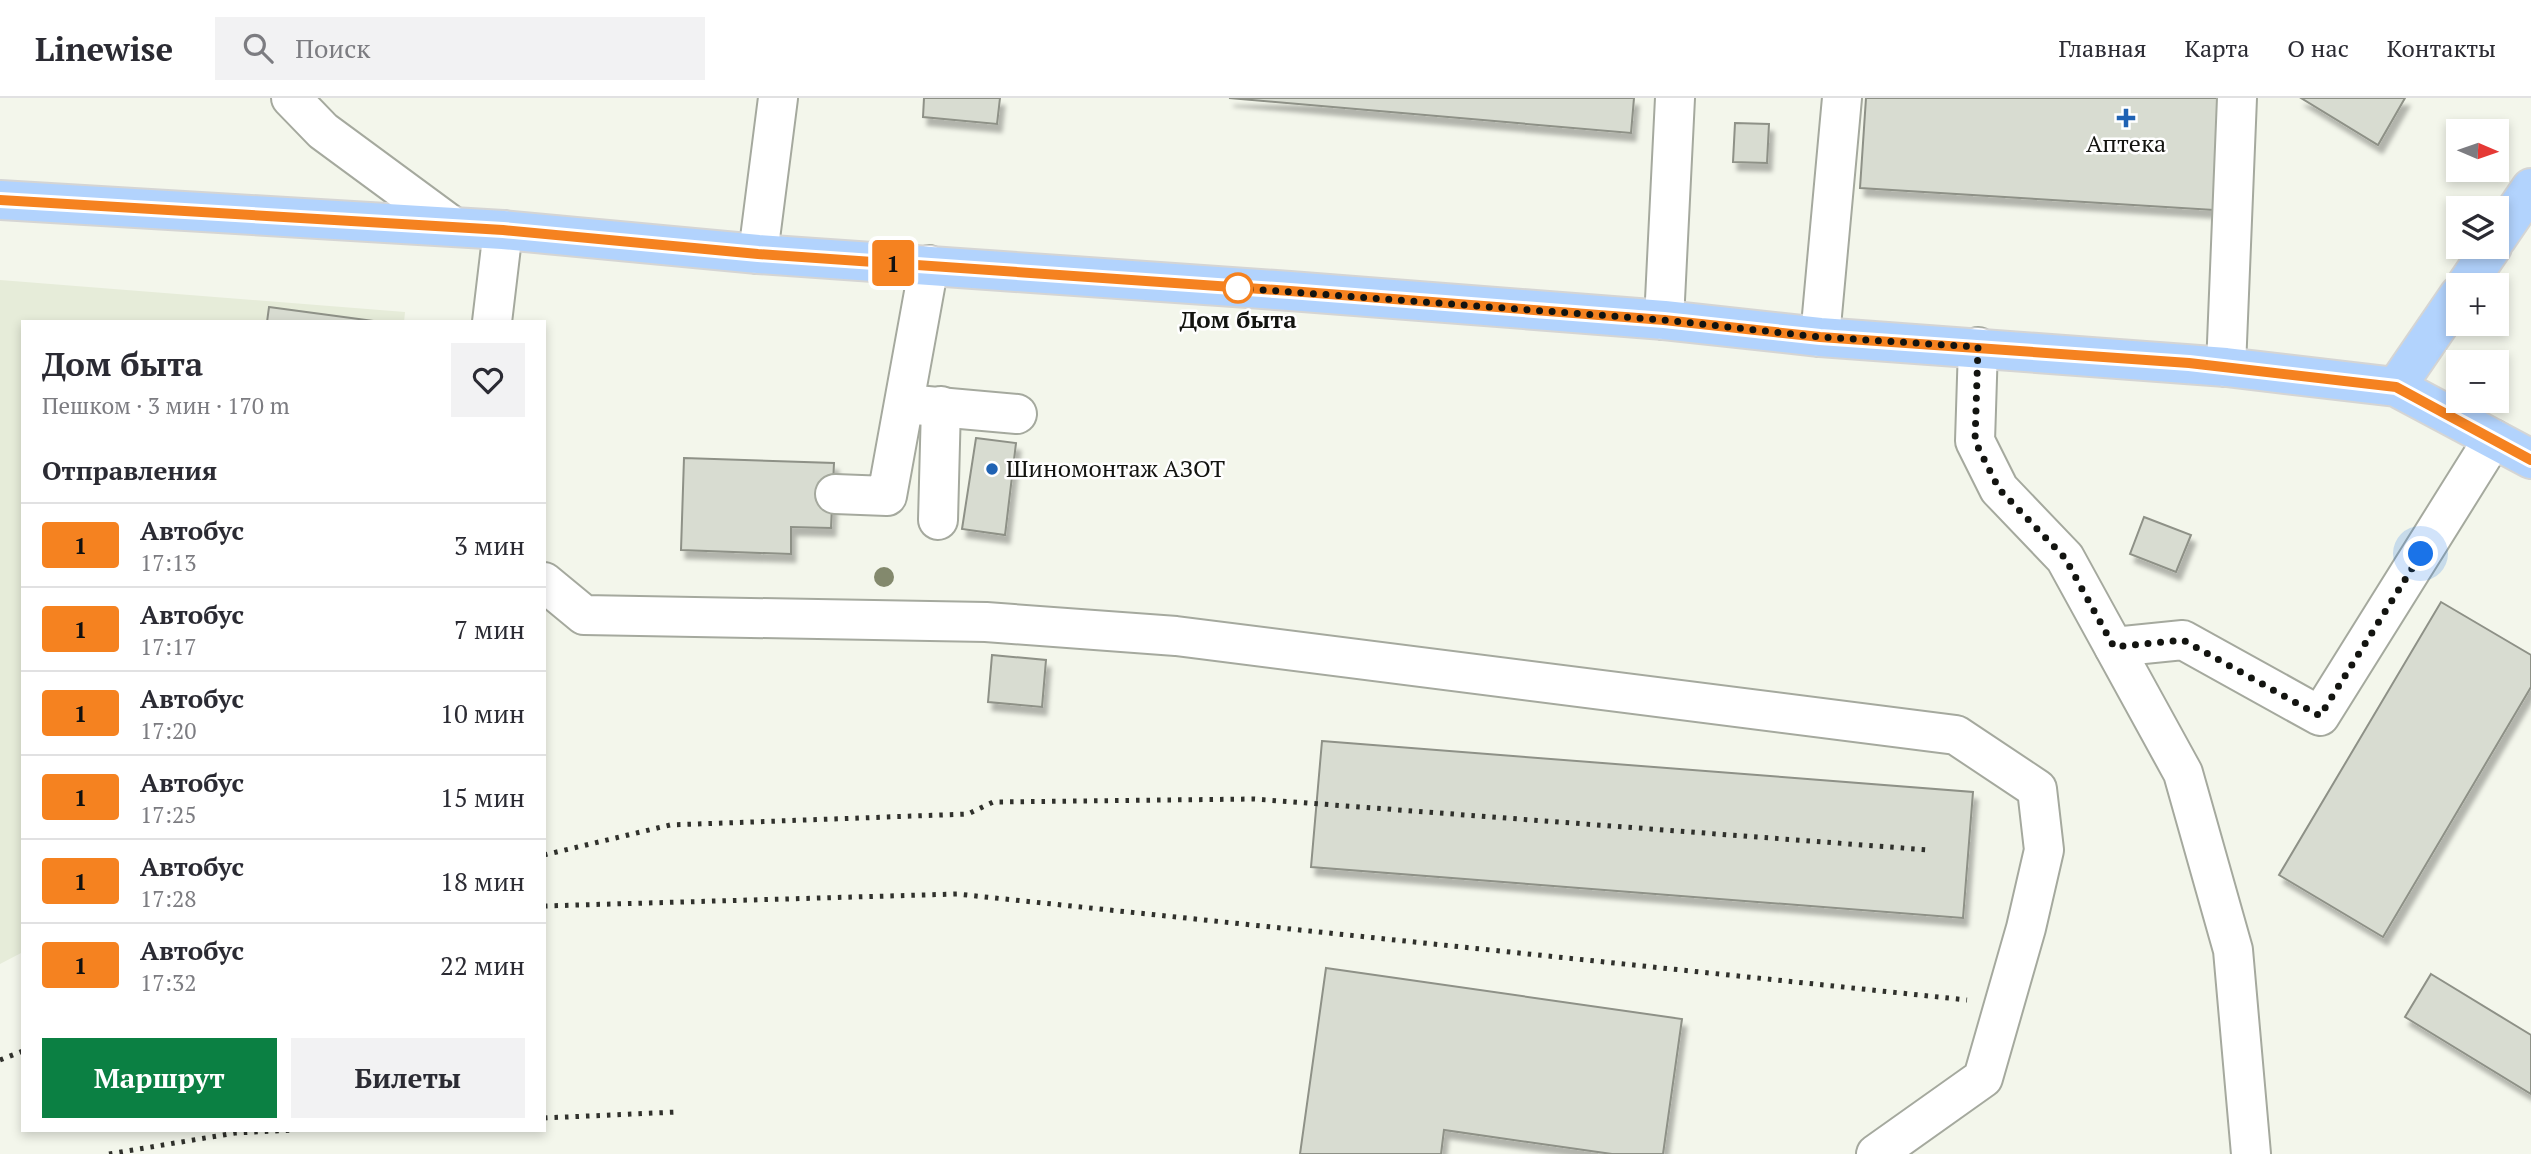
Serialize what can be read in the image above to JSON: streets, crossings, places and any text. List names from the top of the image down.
{
  "places": {
    "health": ["Аптека"],
    "other": ["Дом быта", "Шиномонтаж АЗОТ"]
  },
  "lines": ["bus line 1"],
  "north": "right",
  "page": {
    "header": "Linewise",
    "search": "Поиск",
    "nav": [
      "Главная",
      "Карта",
      "О нас",
      "Контакты"
    ],
    "on_map": "1",
    "map_buttons": ["+", "−"],
    "heading": [
      ["Дом быта", "Пешком · 3 мин · 170 m"],
      "Отправления"
    ],
    "list": [
      {
        "mark": "1",
        "name": "Автобус",
        "note": "17:13",
        "value": "3 мин"
      },
      {
        "mark": "1",
        "name": "Автобус",
        "note": "17:17",
        "value": "7 мин"
      },
      {
        "mark": "1",
        "name": "Автобус",
        "note": "17:20",
        "value": "10 мин"
      },
      {
        "mark": "1",
        "name": "Автобус",
        "note": "17:25",
        "value": "15 мин"
      },
      {
        "mark": "1",
        "name": "Автобус",
        "note": "17:28",
        "value": "18 мин"
      },
      {
        "mark": "1",
        "name": "Автобус",
        "note": "17:32",
        "value": "22 мин"
      }
    ],
    "buttons": ["Маршрут", "Билеты"]
  }
}
